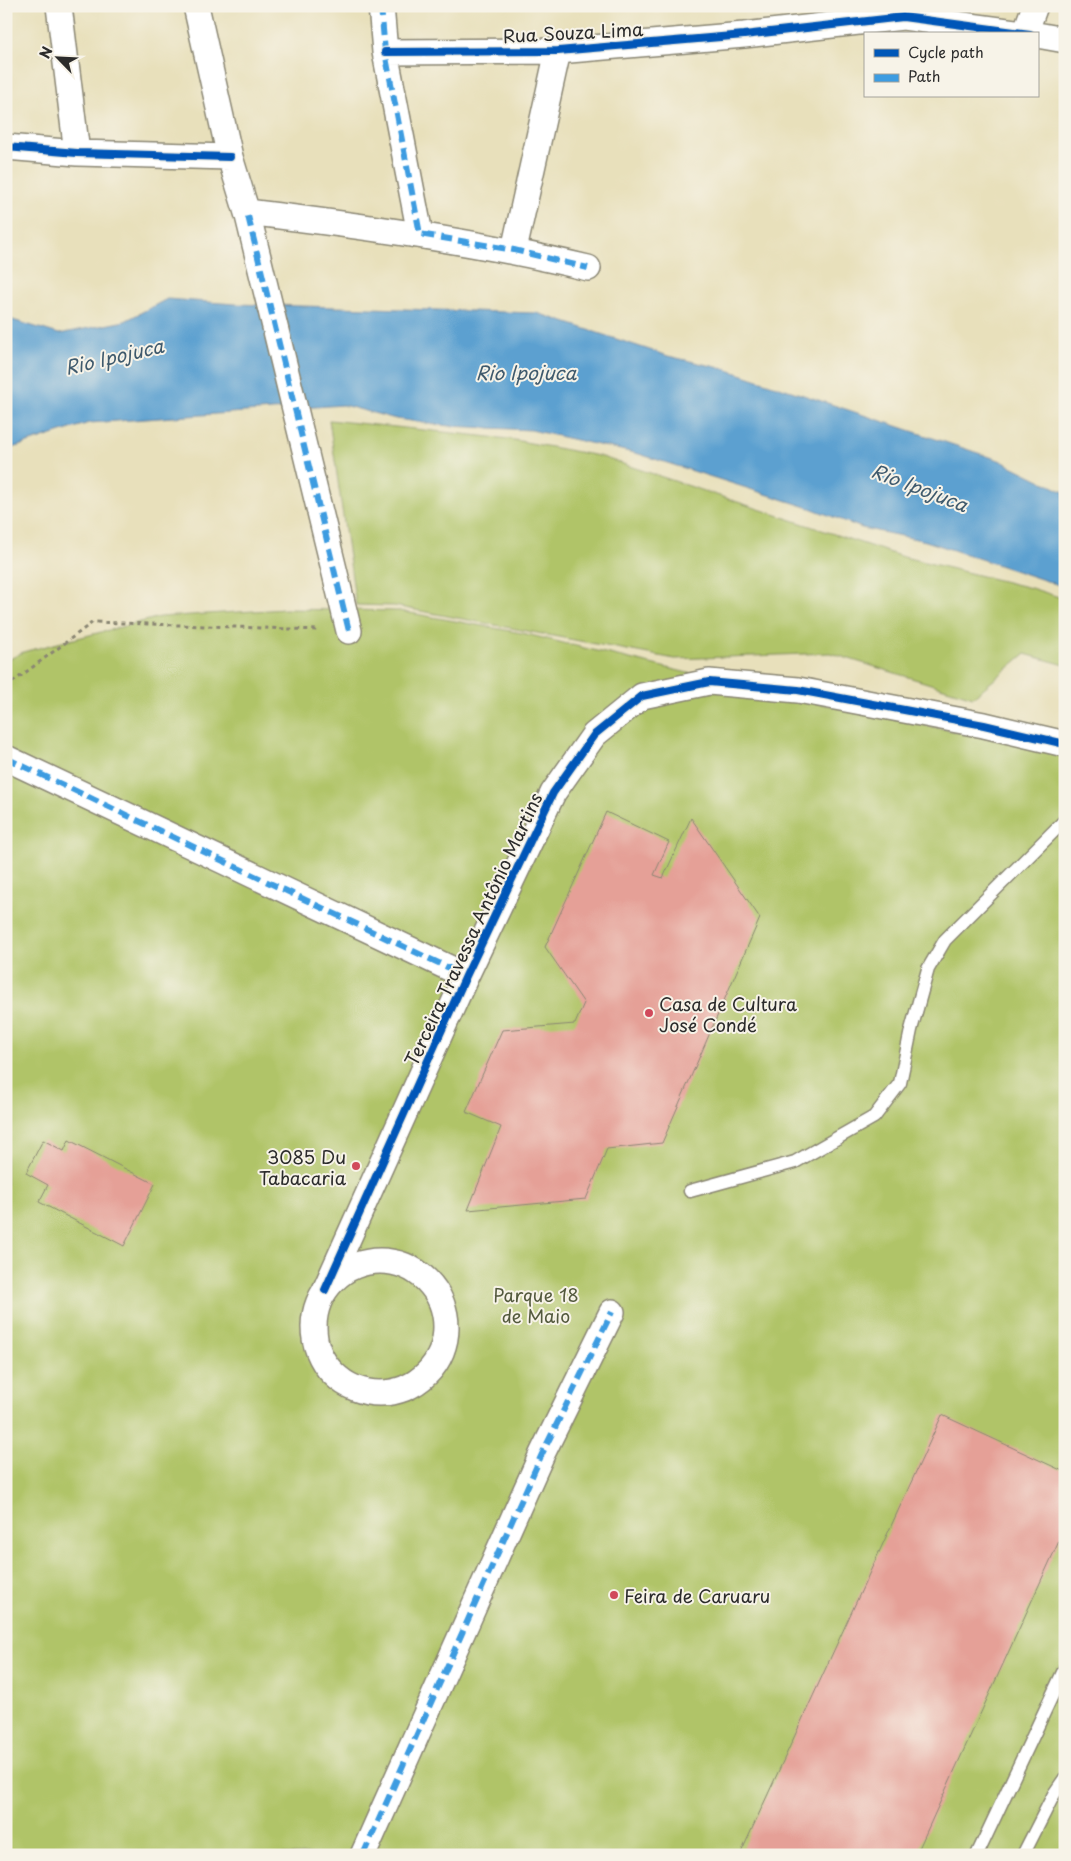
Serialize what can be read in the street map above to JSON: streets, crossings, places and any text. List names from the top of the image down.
{
  "streets": {
    "street": ["Rua Souza Lima", "Terceira Travessa Antônio Martins"]
  },
  "water": ["Rio Ipojuca"],
  "parks": ["Parque 18 de Maio"],
  "places": ["Casa de Cultura José Condé", "3085 Du Tabacaria", "Feira de Caruaru"],
  "legend": ["Cycle path", "Path"],
  "north": "top left"
}
